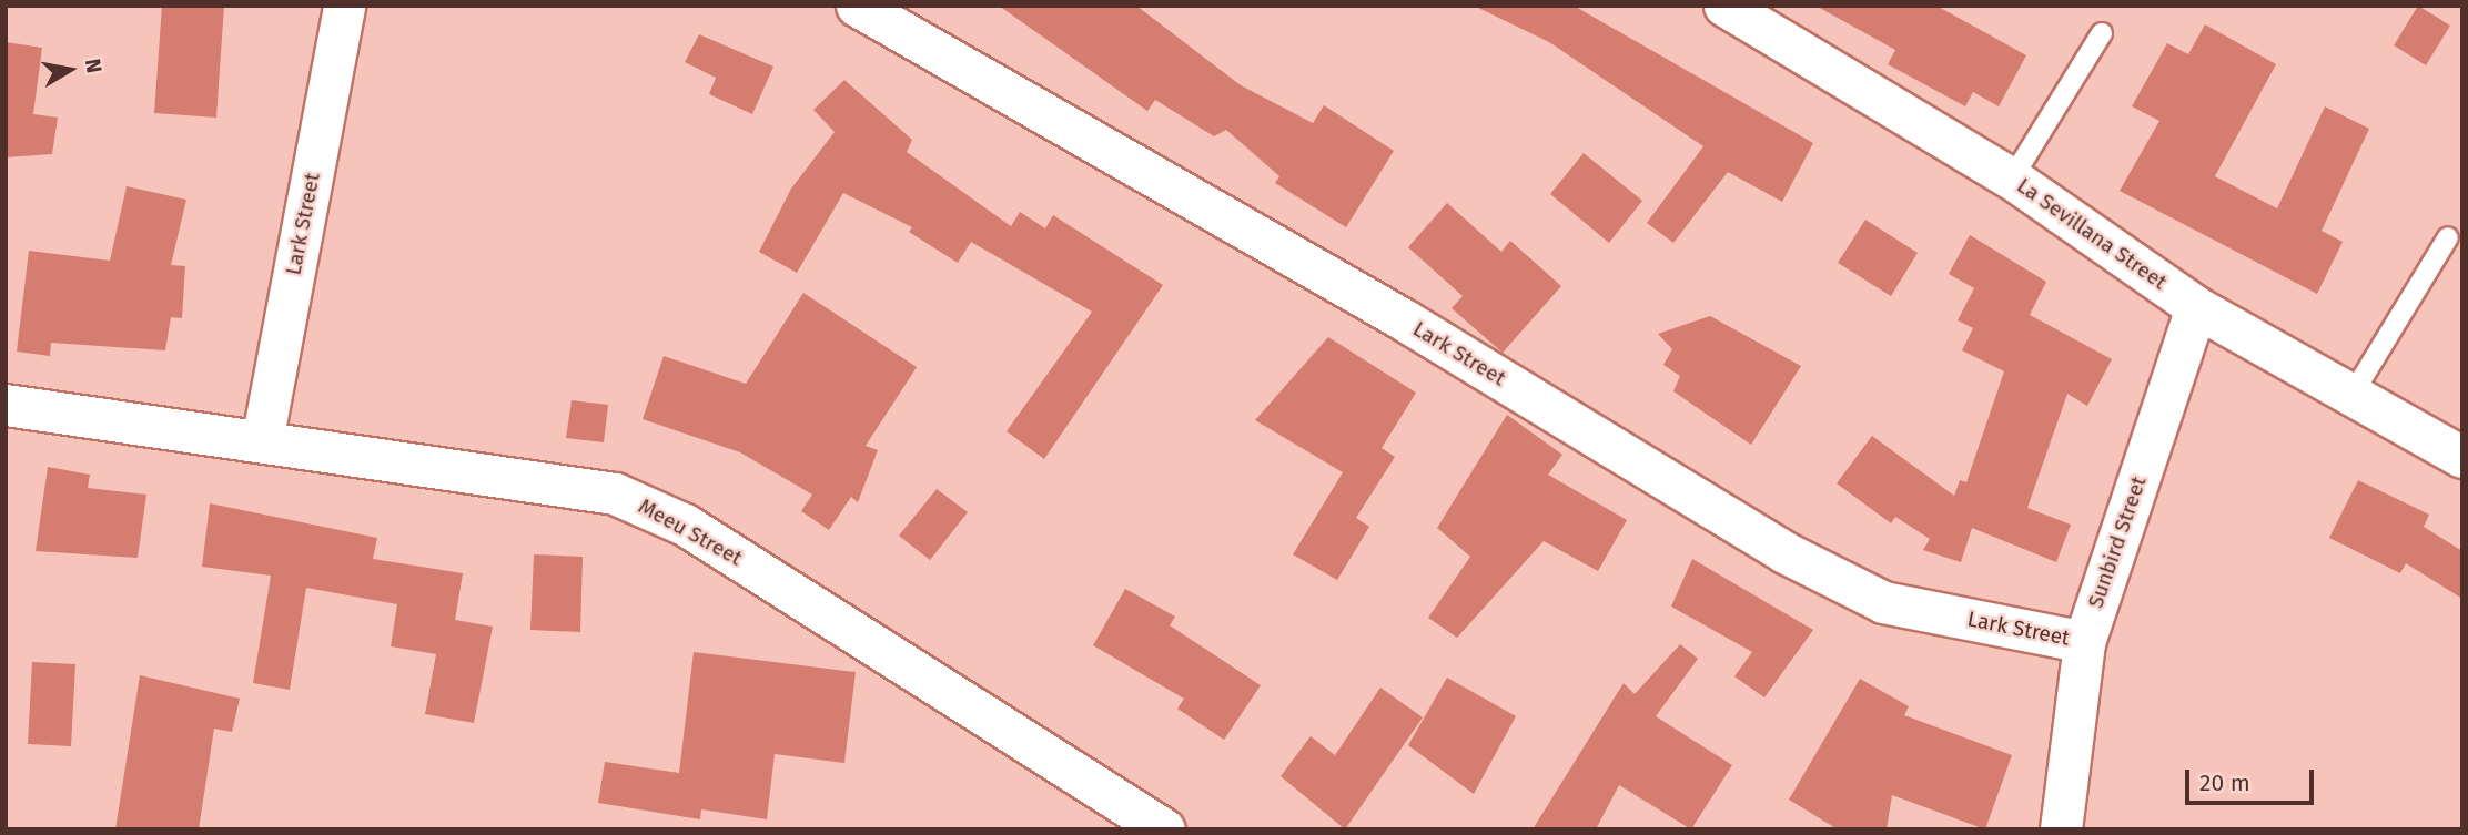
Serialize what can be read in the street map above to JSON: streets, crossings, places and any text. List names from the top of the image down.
{
  "streets": {
    "street": [
      "Lark Street",
      "La Sevillana Street",
      "Meeu Street",
      "Sunbird Street"
    ]
  },
  "crossings": [
    ["Lark Street", "Meeu Street"],
    ["Lark Street", "Sunbird Street"],
    ["La Sevillana Street", "Sunbird Street"]
  ],
  "scale_bar": "20 m",
  "north": "right"
}
